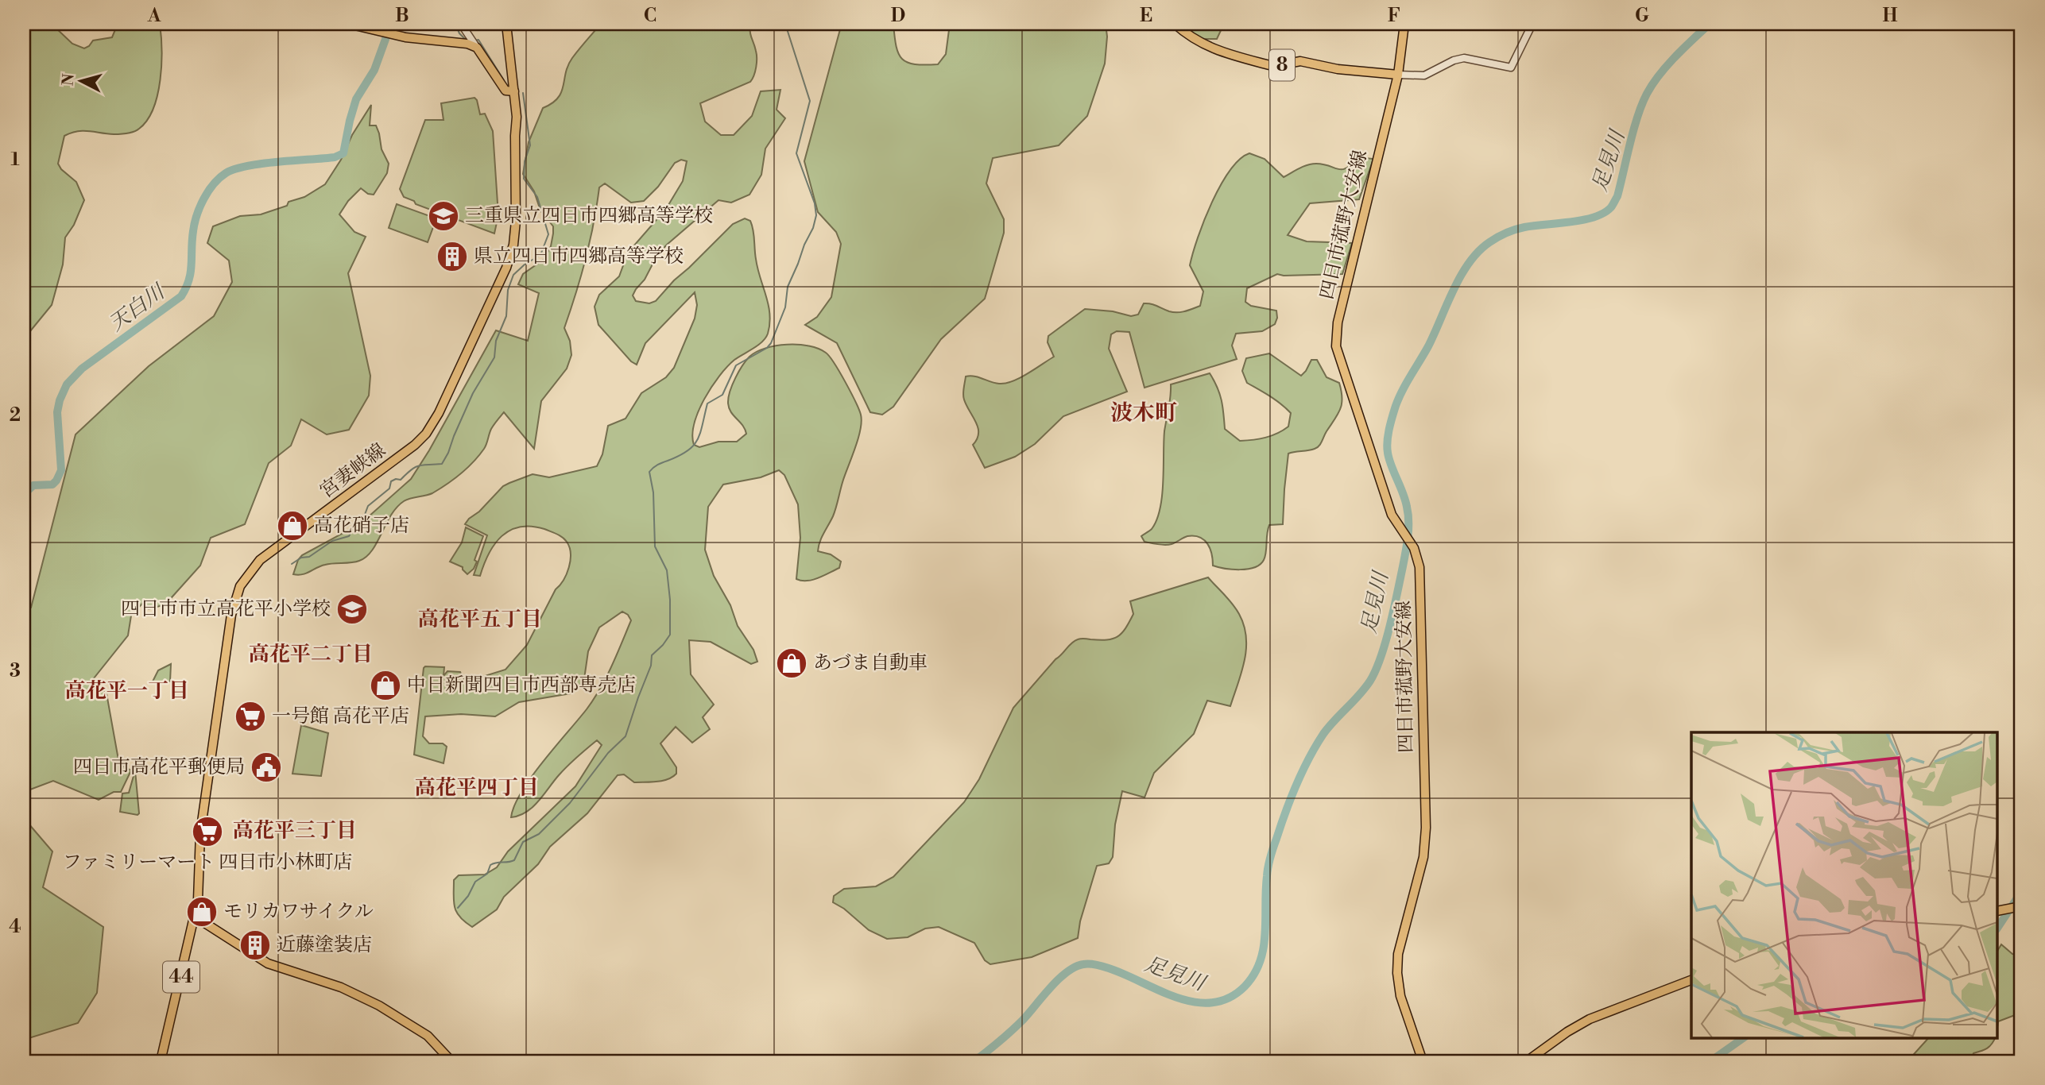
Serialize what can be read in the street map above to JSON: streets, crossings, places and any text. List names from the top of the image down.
{
  "streets": {
    "main road": [
      "8",
      "四日市菰野大安線",
      "宮妻峡線",
      "44"
    ]
  },
  "crossings": [
    ["8", "四日市菰野大安線"]
  ],
  "districts": [
    "波木町",
    "高花平五丁目",
    "高花平二丁目",
    "高花平一丁目",
    "高花平四丁目",
    "高花平三丁目"
  ],
  "water": ["足見川", "天白川"],
  "places": {
    "school or university": ["三重県立四日市四郷高等学校", "四日市市立高花平小学校"],
    "building": ["県立四日市四郷高等学校", "近藤塗装店"],
    "shop": [
      "高花硝子店",
      "あづま自動車",
      "中日新聞四日市西部専売店",
      "モリカワサイクル"
    ],
    "supermarket": ["一号館 高花平店", "ファミリーマート 四日市小林町店"],
    "public building": ["四日市高花平郵便局"]
  },
  "north": "left",
  "grid": {
    "columns": [
      "A",
      "B",
      "C",
      "D",
      "E",
      "F",
      "G",
      "H"
    ],
    "rows": [
      "1",
      "2",
      "3",
      "4"
    ]
  }
}
